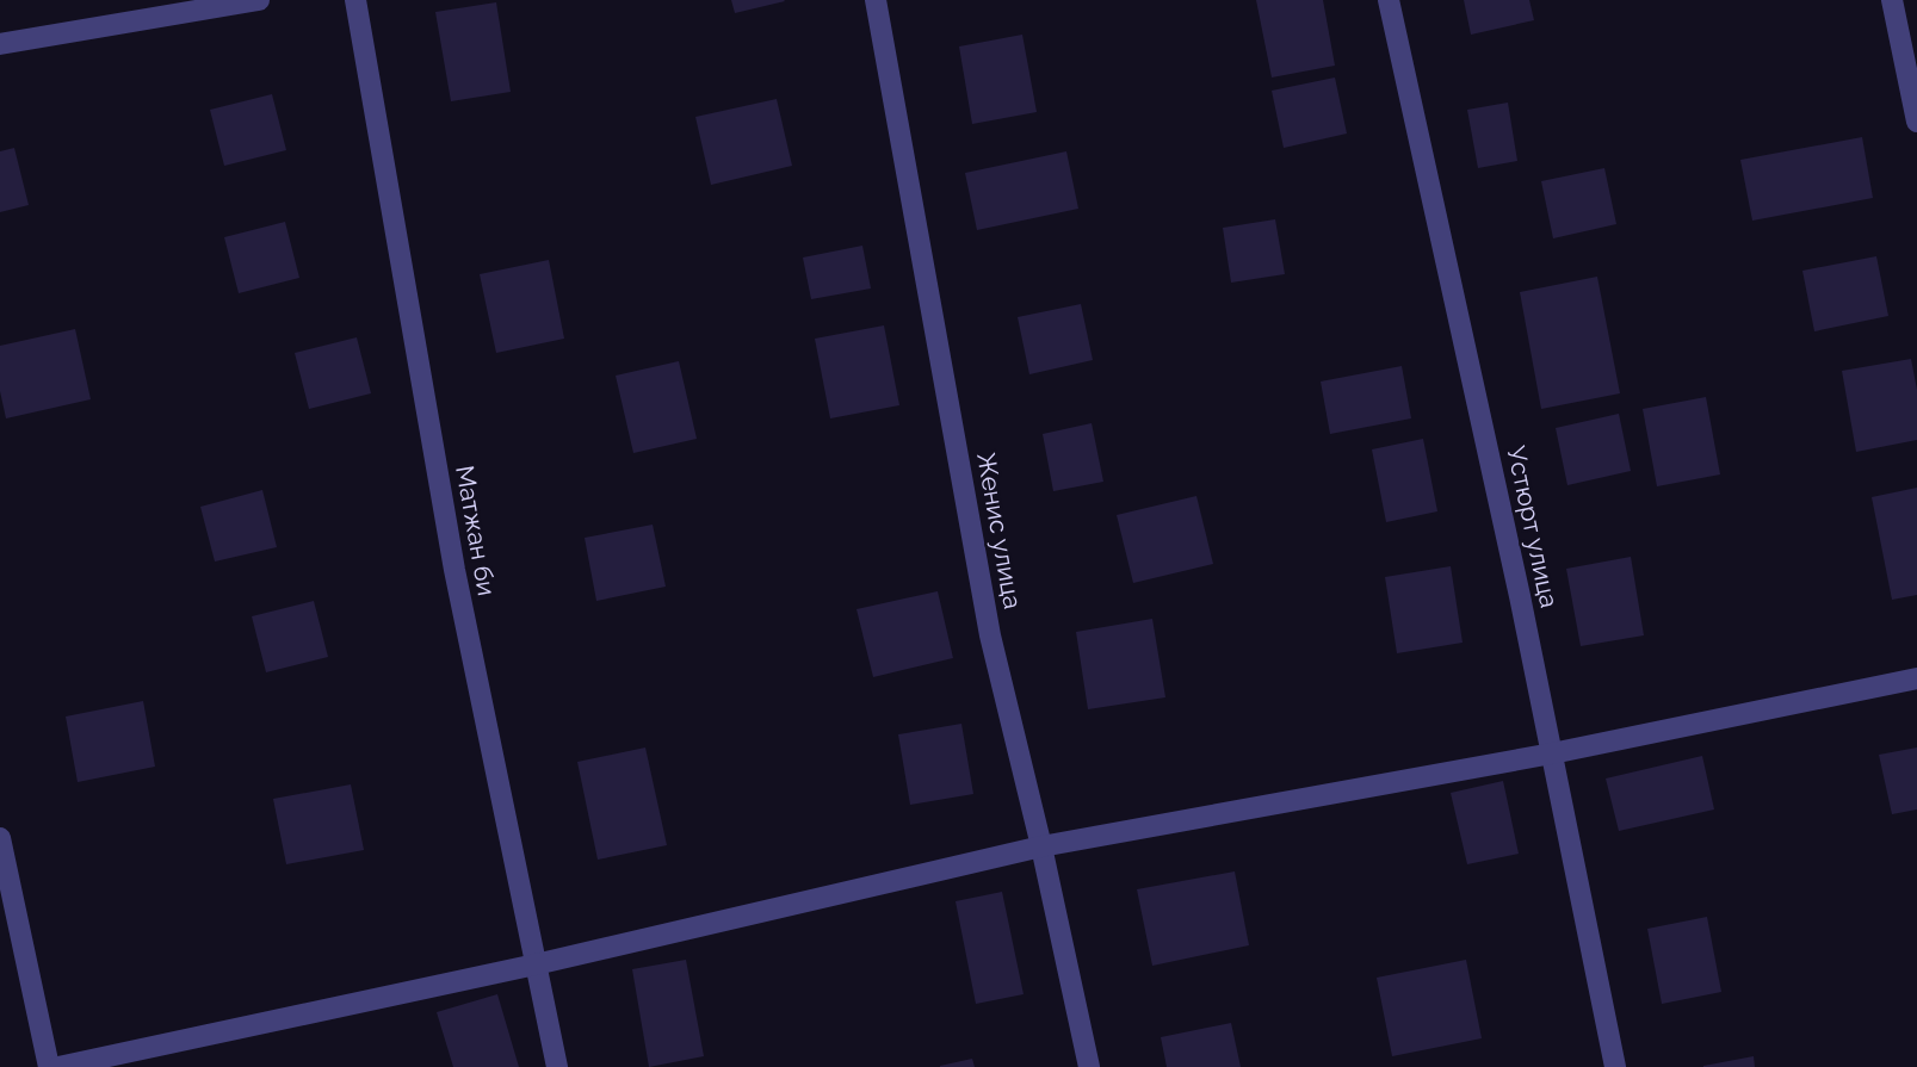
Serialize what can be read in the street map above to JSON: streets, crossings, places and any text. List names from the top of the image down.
{
  "streets": {
    "street": ["Устюрт улица", "Матжан би", "Женис улица"]
  }
}
